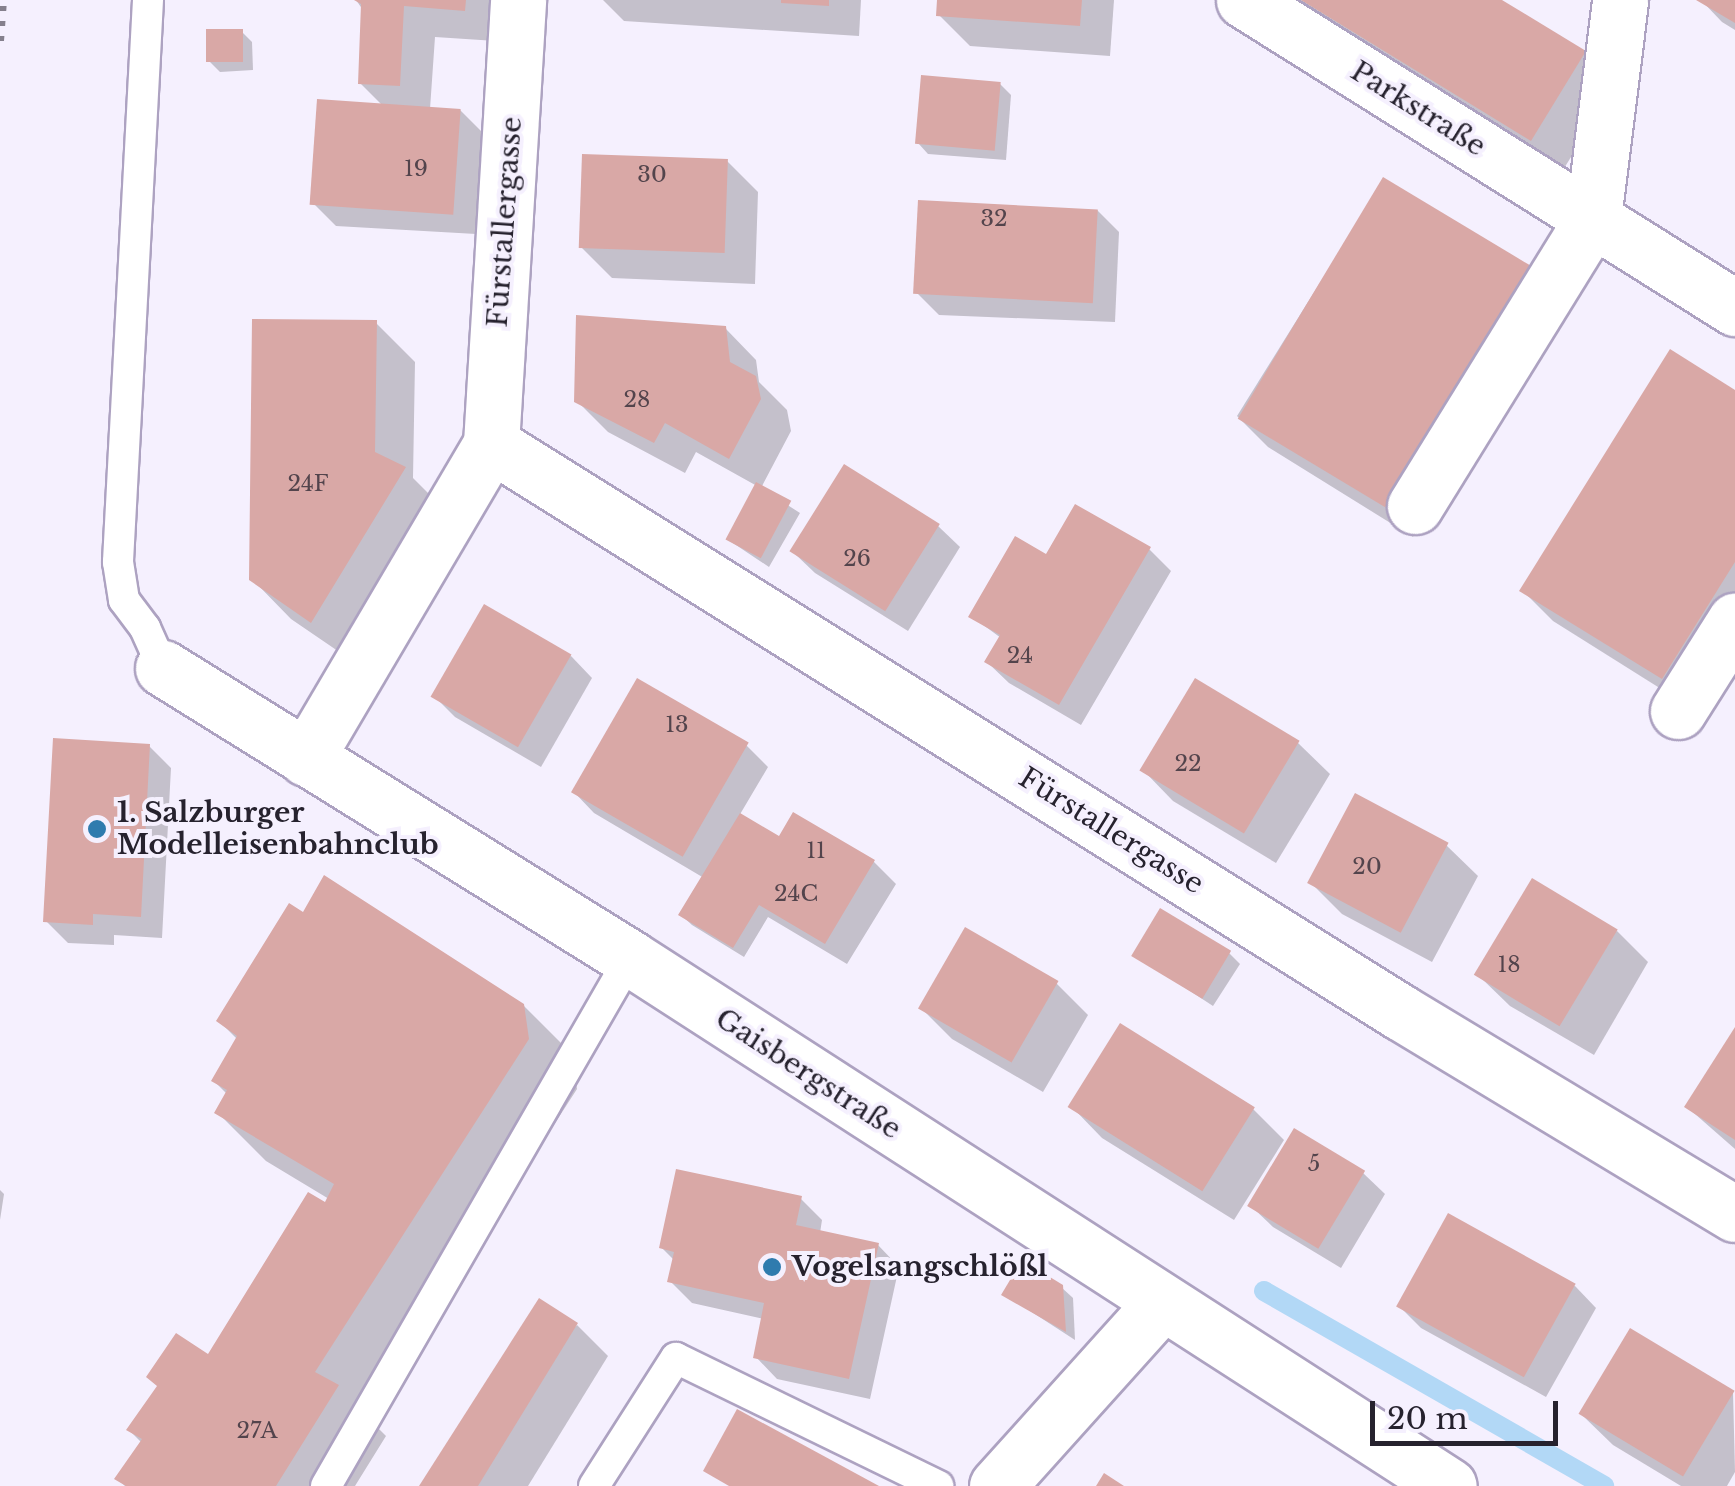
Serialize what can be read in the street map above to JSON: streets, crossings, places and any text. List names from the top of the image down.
{
  "streets": {
    "street": ["Parkstraße", "Fürstallergasse", "Gaisbergstraße"]
  },
  "crossings": [
    ["Fürstallergasse", "Gaisbergstraße"]
  ],
  "places": ["1. Salzburger Modelleisenbahnclub", "Vogelsangschlößl"],
  "house_numbers": [
    "19",
    "30",
    "32",
    "28",
    "24F",
    "26",
    "24",
    "13",
    "22",
    "11",
    "20",
    "24C",
    "18",
    "5",
    "27A"
  ],
  "scale_bar": "20 m"
}
